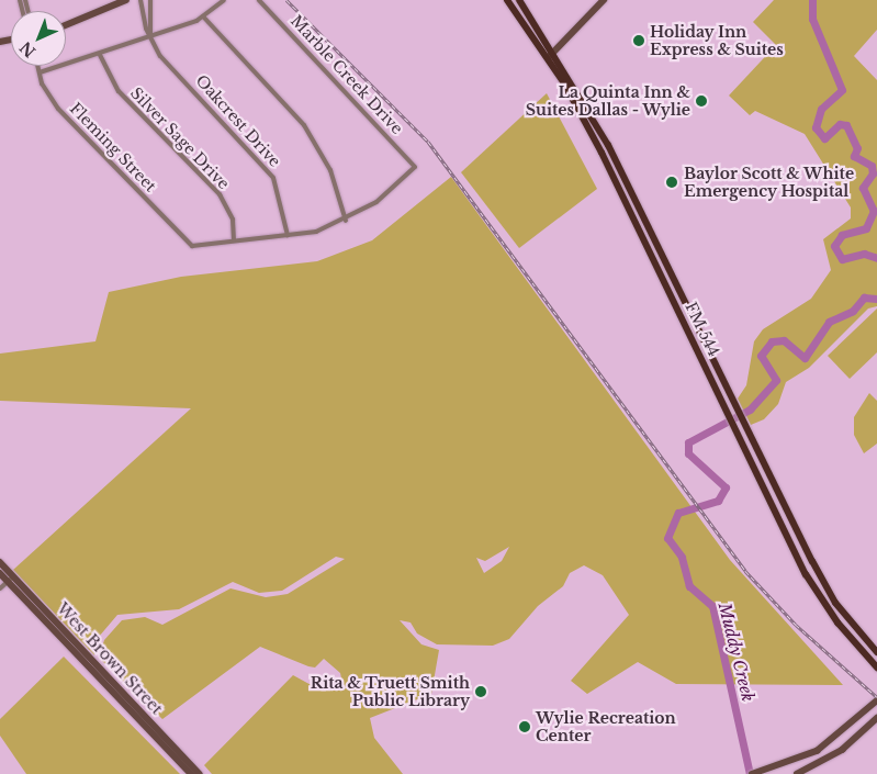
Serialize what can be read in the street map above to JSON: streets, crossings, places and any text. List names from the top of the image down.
{
  "streets": {
    "main road": ["FM 544", "West Brown Street"],
    "street": [
      "Marble Creek Drive",
      "Oakcrest Drive",
      "Silver Sage Drive",
      "Fleming Street"
    ]
  },
  "crossings": [
    ["Silver Sage Drive", "Fleming Street"]
  ],
  "water": ["Muddy Creek"],
  "places": [
    "Holiday Inn Express & Suites",
    "La Quinta Inn & Suites Dallas - Wylie",
    "Baylor Scott & White Emergency Hospital",
    "Rita & Truett Smith Public Library",
    "Wylie Recreation Center"
  ],
  "north": "bottom left"
}
